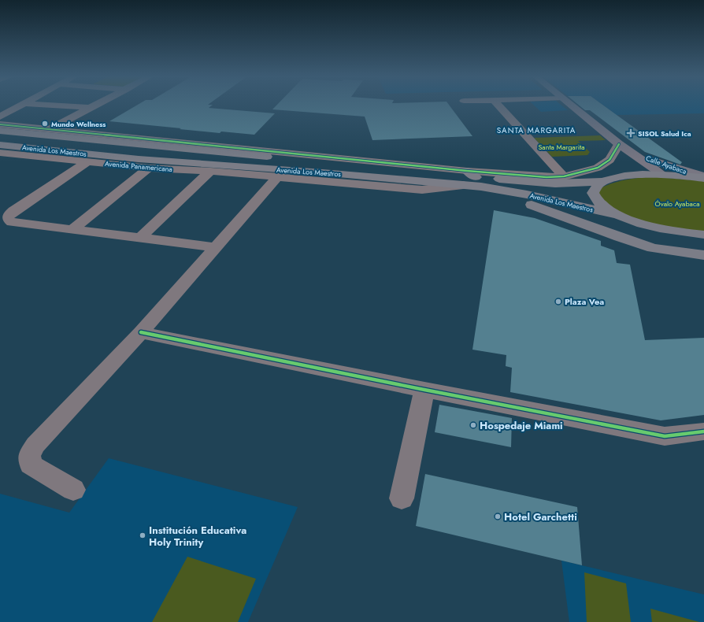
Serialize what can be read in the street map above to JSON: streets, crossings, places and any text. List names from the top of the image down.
{
  "streets": {
    "highway": ["Avenida Los Maestros"],
    "main road": ["Calle Ayabaca"],
    "street": ["Avenida Panamericana"]
  },
  "crossings": [
    ["Avenida Los Maestros", "Avenida Panamericana"]
  ],
  "districts": ["SANTA MARGARITA"],
  "parks": ["Santa Margarita", "Óvalo Ayabaca"],
  "places": {
    "other": [
      "Mundo Wellness",
      "Plaza Vea",
      "Hospedaje Miami",
      "Hotel Garchetti",
      "Institución Educativa Holy Trinity"
    ],
    "health": ["SISOL Salud Ica"]
  }
}
